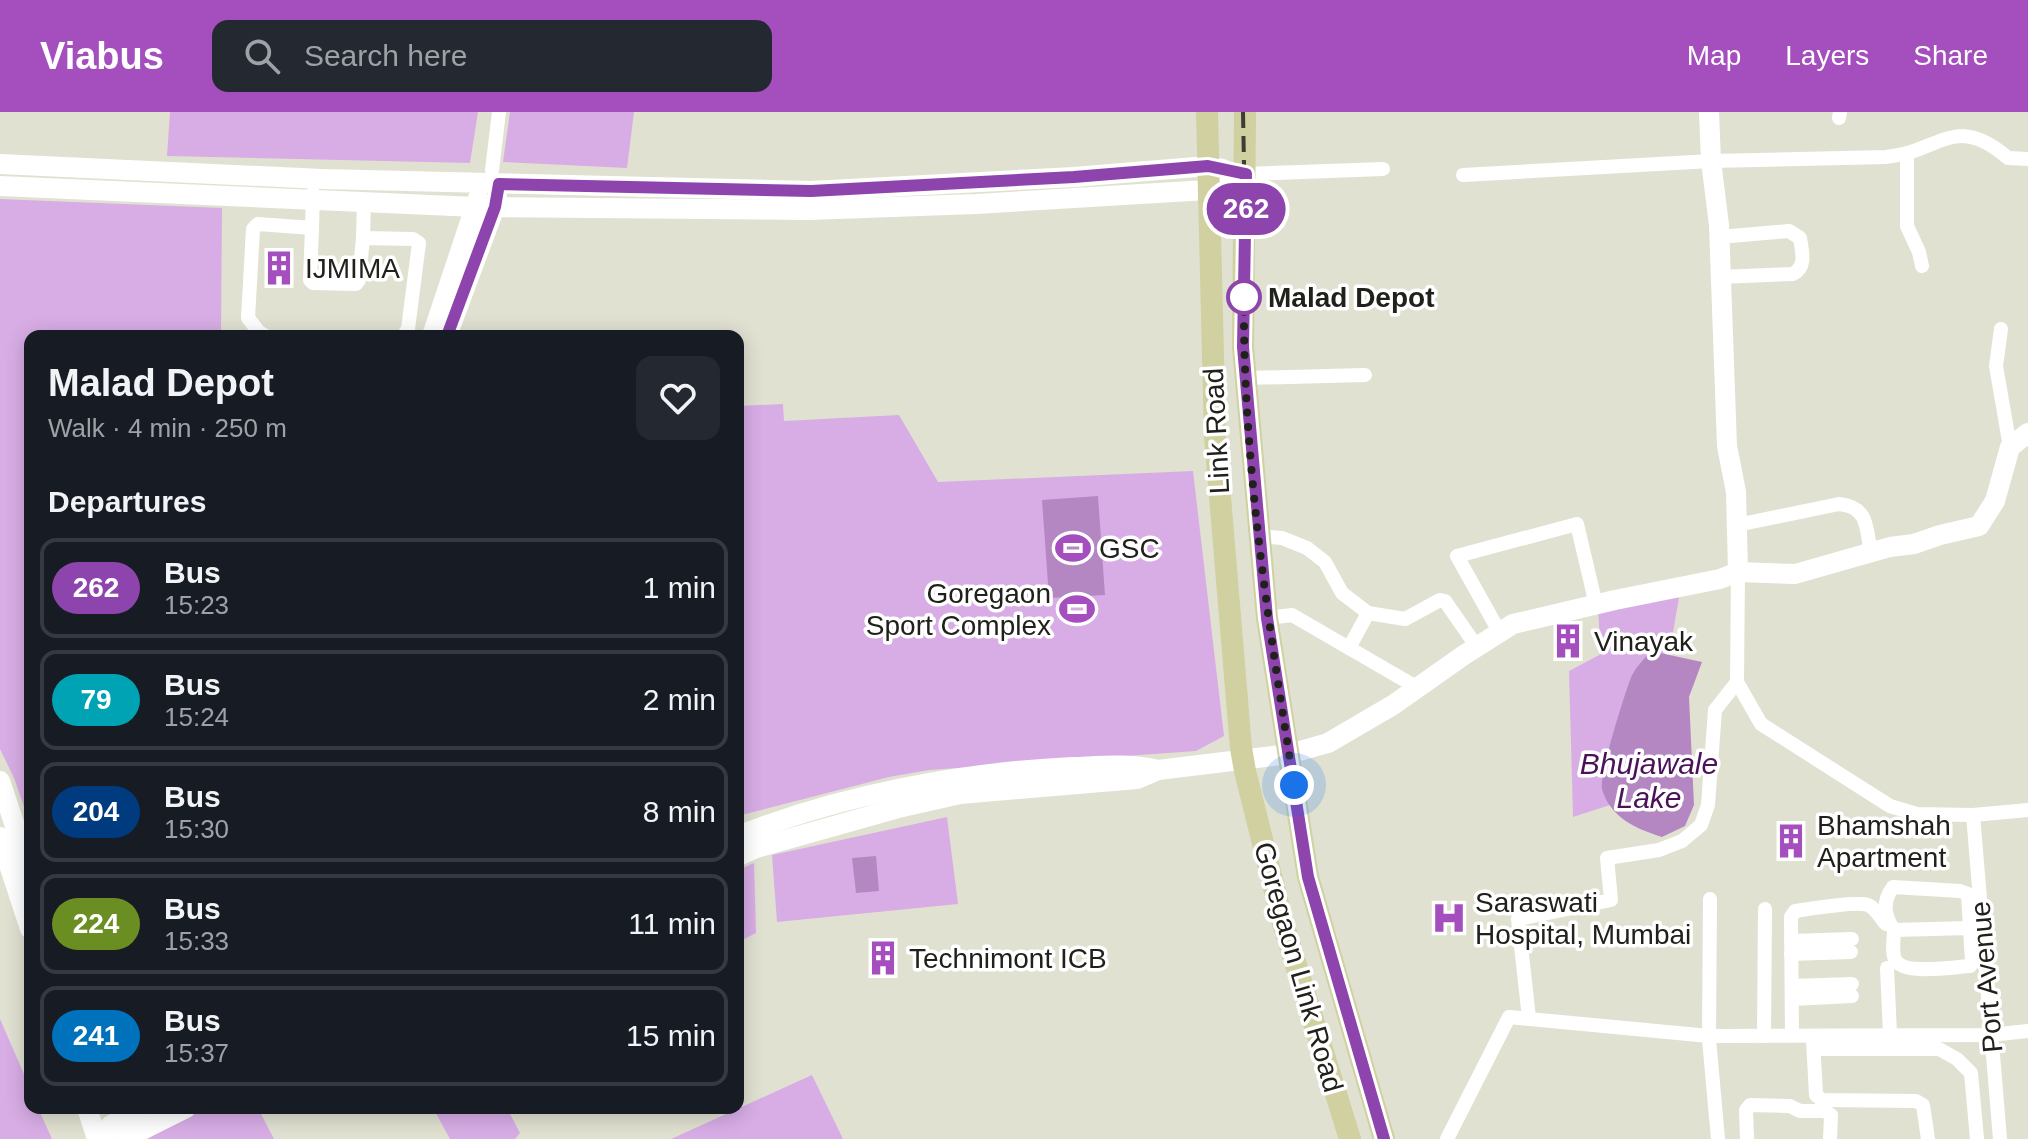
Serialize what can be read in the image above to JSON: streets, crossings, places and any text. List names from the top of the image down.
{
  "streets": {
    "main road": ["Link Road", "Goregaon Link Road"],
    "street": ["Port Avenue"]
  },
  "crossings": [
    ["Link Road", "Goregaon Link Road"]
  ],
  "water": ["Bhujawale Lake"],
  "places": {
    "building": [
      "IJMIMA",
      "Vinayak",
      "Bhamshah Apartment",
      "Technimont ICB"
    ],
    "other": ["Malad Depot"],
    "sports": ["GSC", "Goregaon Sport Complex"],
    "hospital": ["Saraswati Hospital, Mumbai"]
  },
  "lines": ["bus line 262"],
  "page": {
    "header": "Viabus",
    "search": "Search here",
    "nav": ["Map", "Layers", "Share"],
    "on_map": "262",
    "heading": [
      ["Malad Depot", "Walk · 4 min · 250 m"],
      "Departures"
    ],
    "list": [
      {
        "mark": "262",
        "name": "Bus",
        "note": "15:23",
        "value": "1 min"
      },
      {
        "mark": "79",
        "name": "Bus",
        "note": "15:24",
        "value": "2 min"
      },
      {
        "mark": "204",
        "name": "Bus",
        "note": "15:30",
        "value": "8 min"
      },
      {
        "mark": "224",
        "name": "Bus",
        "note": "15:33",
        "value": "11 min"
      },
      {
        "mark": "241",
        "name": "Bus",
        "note": "15:37",
        "value": "15 min"
      }
    ]
  }
}
